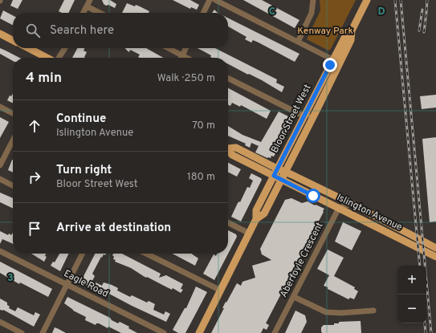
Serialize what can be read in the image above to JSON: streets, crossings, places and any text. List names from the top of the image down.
{
  "streets": {
    "main road": ["Bloor Street West", "Islington Avenue"],
    "street": ["Aberfoyle Crescent", "Eagle Road"]
  },
  "crossings": [
    ["Bloor Street West", "Islington Avenue"],
    ["Islington Avenue", "Aberfoyle Crescent"]
  ],
  "parks": ["Kenway Park"],
  "page": {
    "search": "Search here",
    "heading": ["4 min", "Walk · 250 m"],
    "list": [
      ["Continue", "Islington Avenue", "70 m"],
      ["Turn right", "Bloor Street West", "180 m"],
      "Arrive at destination"
    ],
    "map_buttons": ["+", "−"]
  },
  "grid": {
    "columns": ["C", "D"],
    "rows": ["3"]
  }
}
